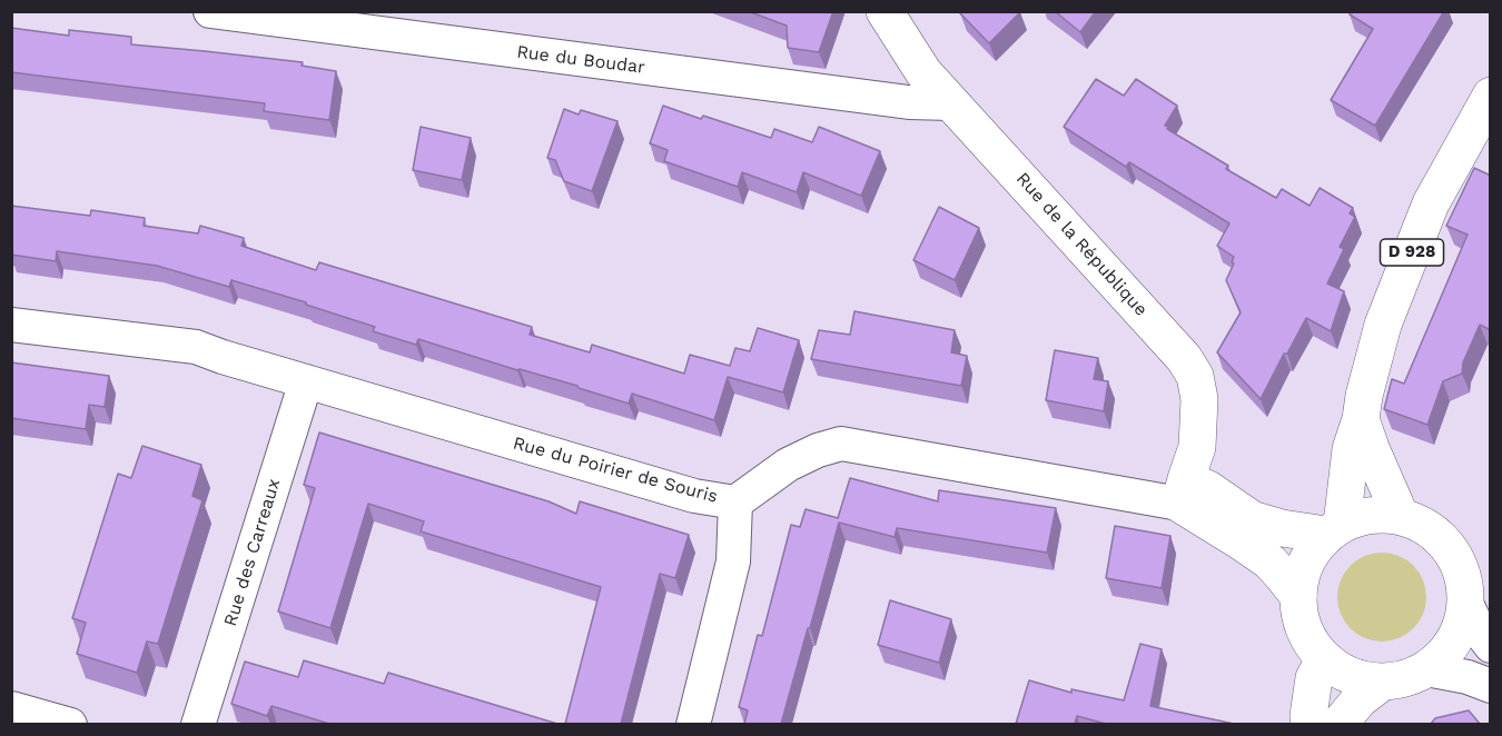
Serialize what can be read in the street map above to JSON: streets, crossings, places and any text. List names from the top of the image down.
{
  "streets": {
    "main road": ["Rue de la République", "D 928", "Rue du Poirier de Souris"],
    "street": ["Rue du Boudar", "Rue des Carreaux"]
  },
  "crossings": [
    ["Rue du Boudar", "Rue de la République"],
    ["Rue de la République", "Rue du Poirier de Souris"],
    ["D 928", "Rue du Poirier de Souris"],
    ["Rue du Poirier de Souris", "Rue des Carreaux"]
  ]
}
